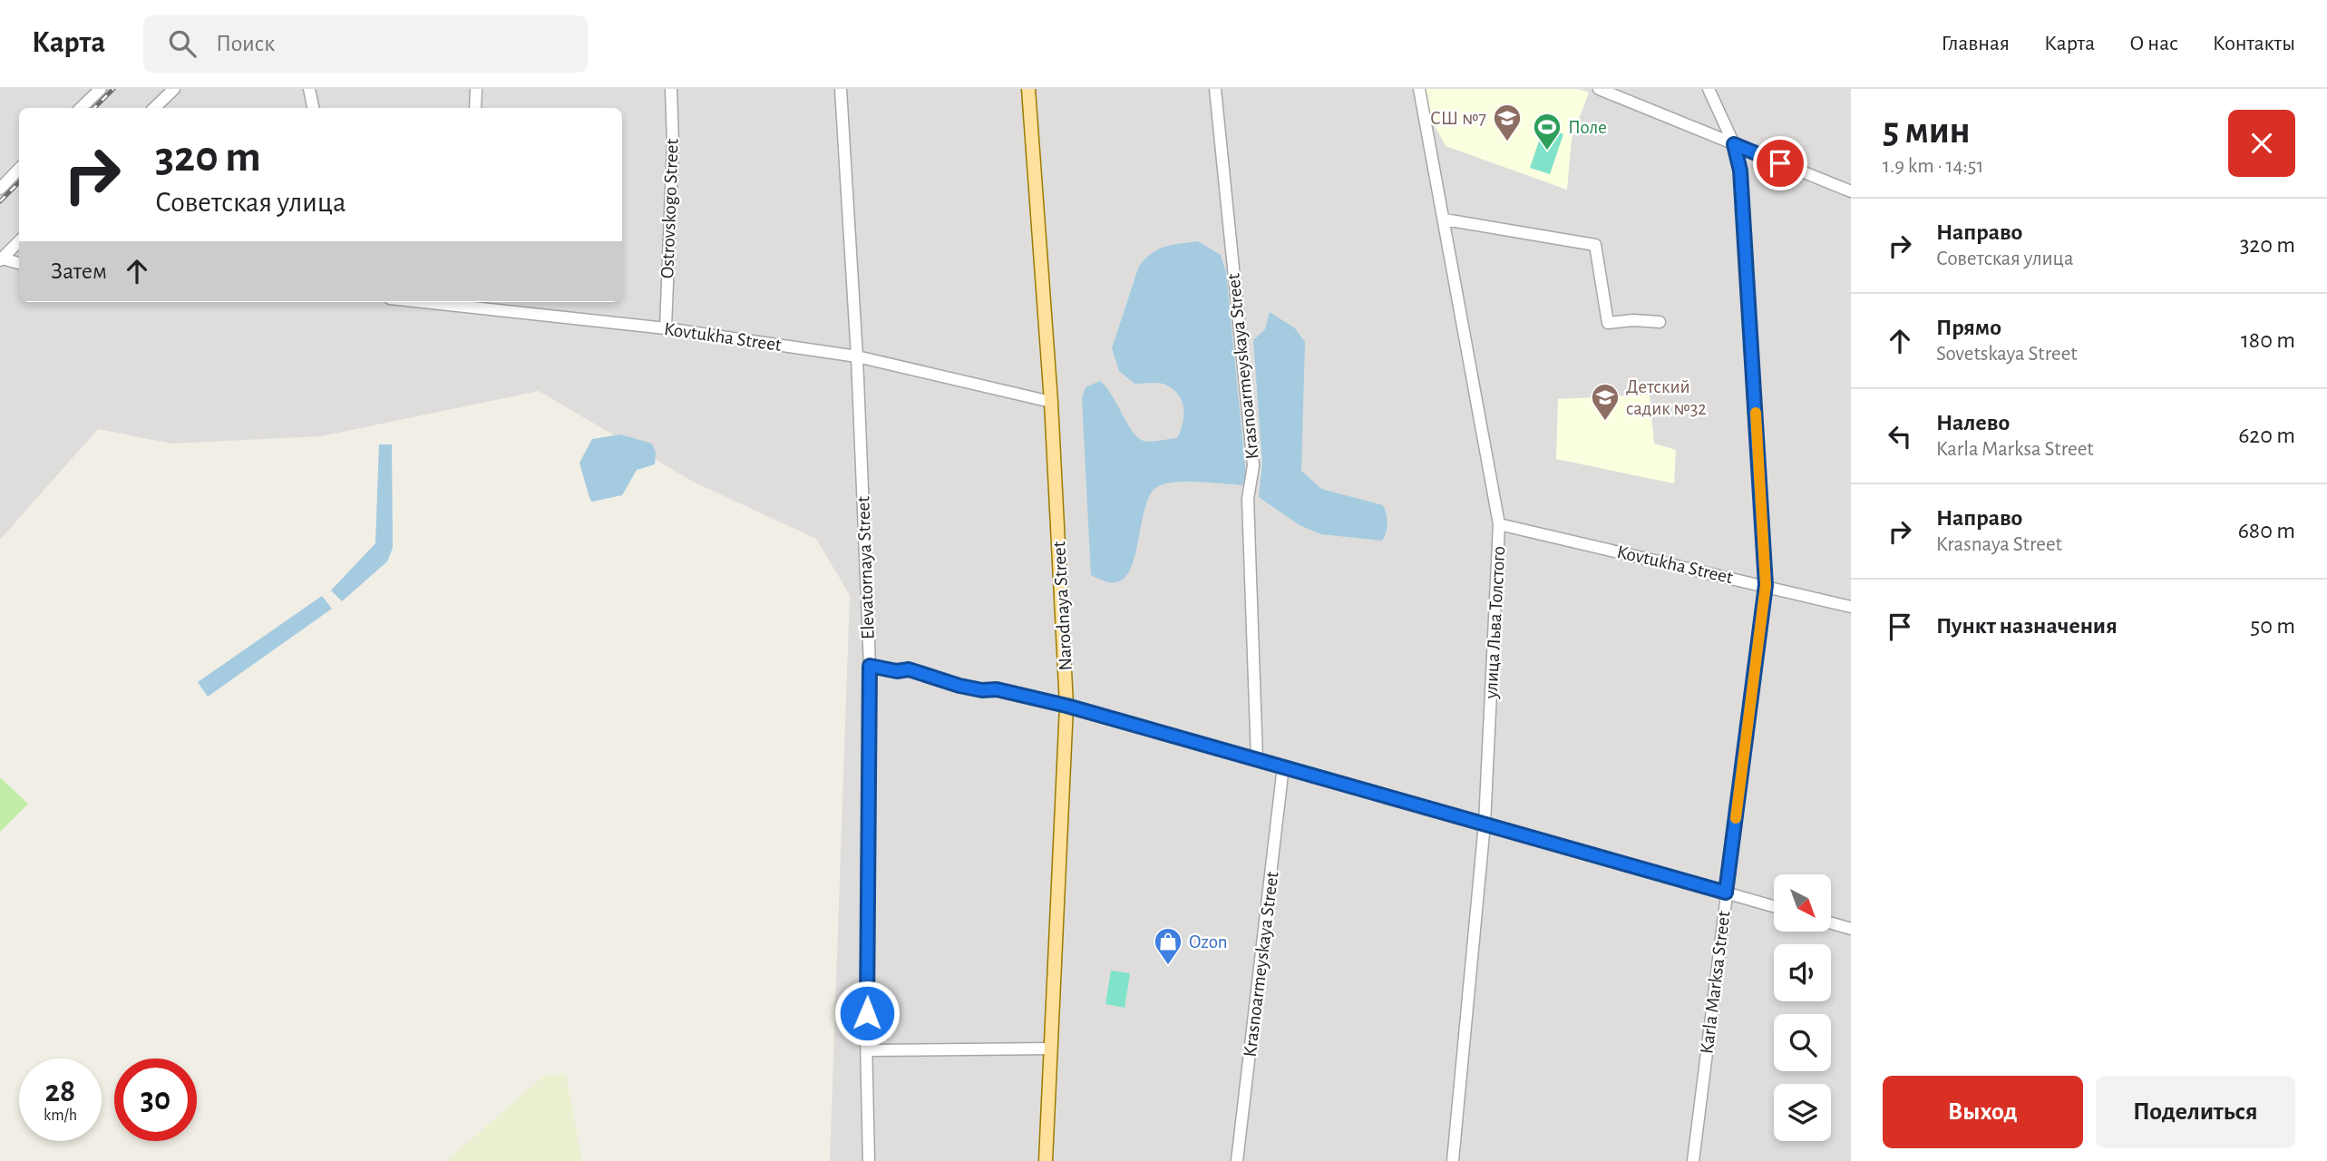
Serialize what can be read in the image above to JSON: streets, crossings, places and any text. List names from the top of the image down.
{
  "streets": {
    "main road": ["Narodnaya Street"],
    "street": [
      "Ostrovskogo Street",
      "Kovtukha Street",
      "Krasnoarmeyskaya Street",
      "Elevatornaya Street",
      "улица Льва Толстого",
      "Karla Marksa Street"
    ]
  },
  "crossings": [
    ["Ostrovskogo Street", "Kovtukha Street"],
    ["Kovtukha Street", "Elevatornaya Street"],
    ["Kovtukha Street", "Narodnaya Street"],
    ["Kovtukha Street", "улица Льва Толстого"],
    ["Kovtukha Street", "Karla Marksa Street"]
  ],
  "places": {
    "school or university": ["СШ №7", "Детский садик №32"],
    "sports": ["Поле"],
    "shop": ["Ozon"]
  },
  "north": "bottom right",
  "page": {
    "header": "Карта",
    "search": "Поиск",
    "nav": [
      "Главная",
      "Карта",
      "О нас",
      "Контакты"
    ],
    "heading": ["5 мин", "1.9 km · 14:51"],
    "turn": ["320 m", "Советская улица"],
    "list": [
      {
        "name": "Направо",
        "note": "Советская улица",
        "value": "320 m"
      },
      {
        "name": "Прямо",
        "note": "Sovetskaya Street",
        "value": "180 m"
      },
      {
        "name": "Налево",
        "note": "Karla Marksa Street",
        "value": "620 m"
      },
      {
        "name": "Направо",
        "note": "Krasnaya Street",
        "value": "680 m"
      },
      {
        "name": "Пункт назначения",
        "value": "50 m"
      }
    ],
    "then": "Затем",
    "speed": "28 km/h",
    "limit": "30",
    "buttons": ["Выход", "Поделиться"]
  }
}
